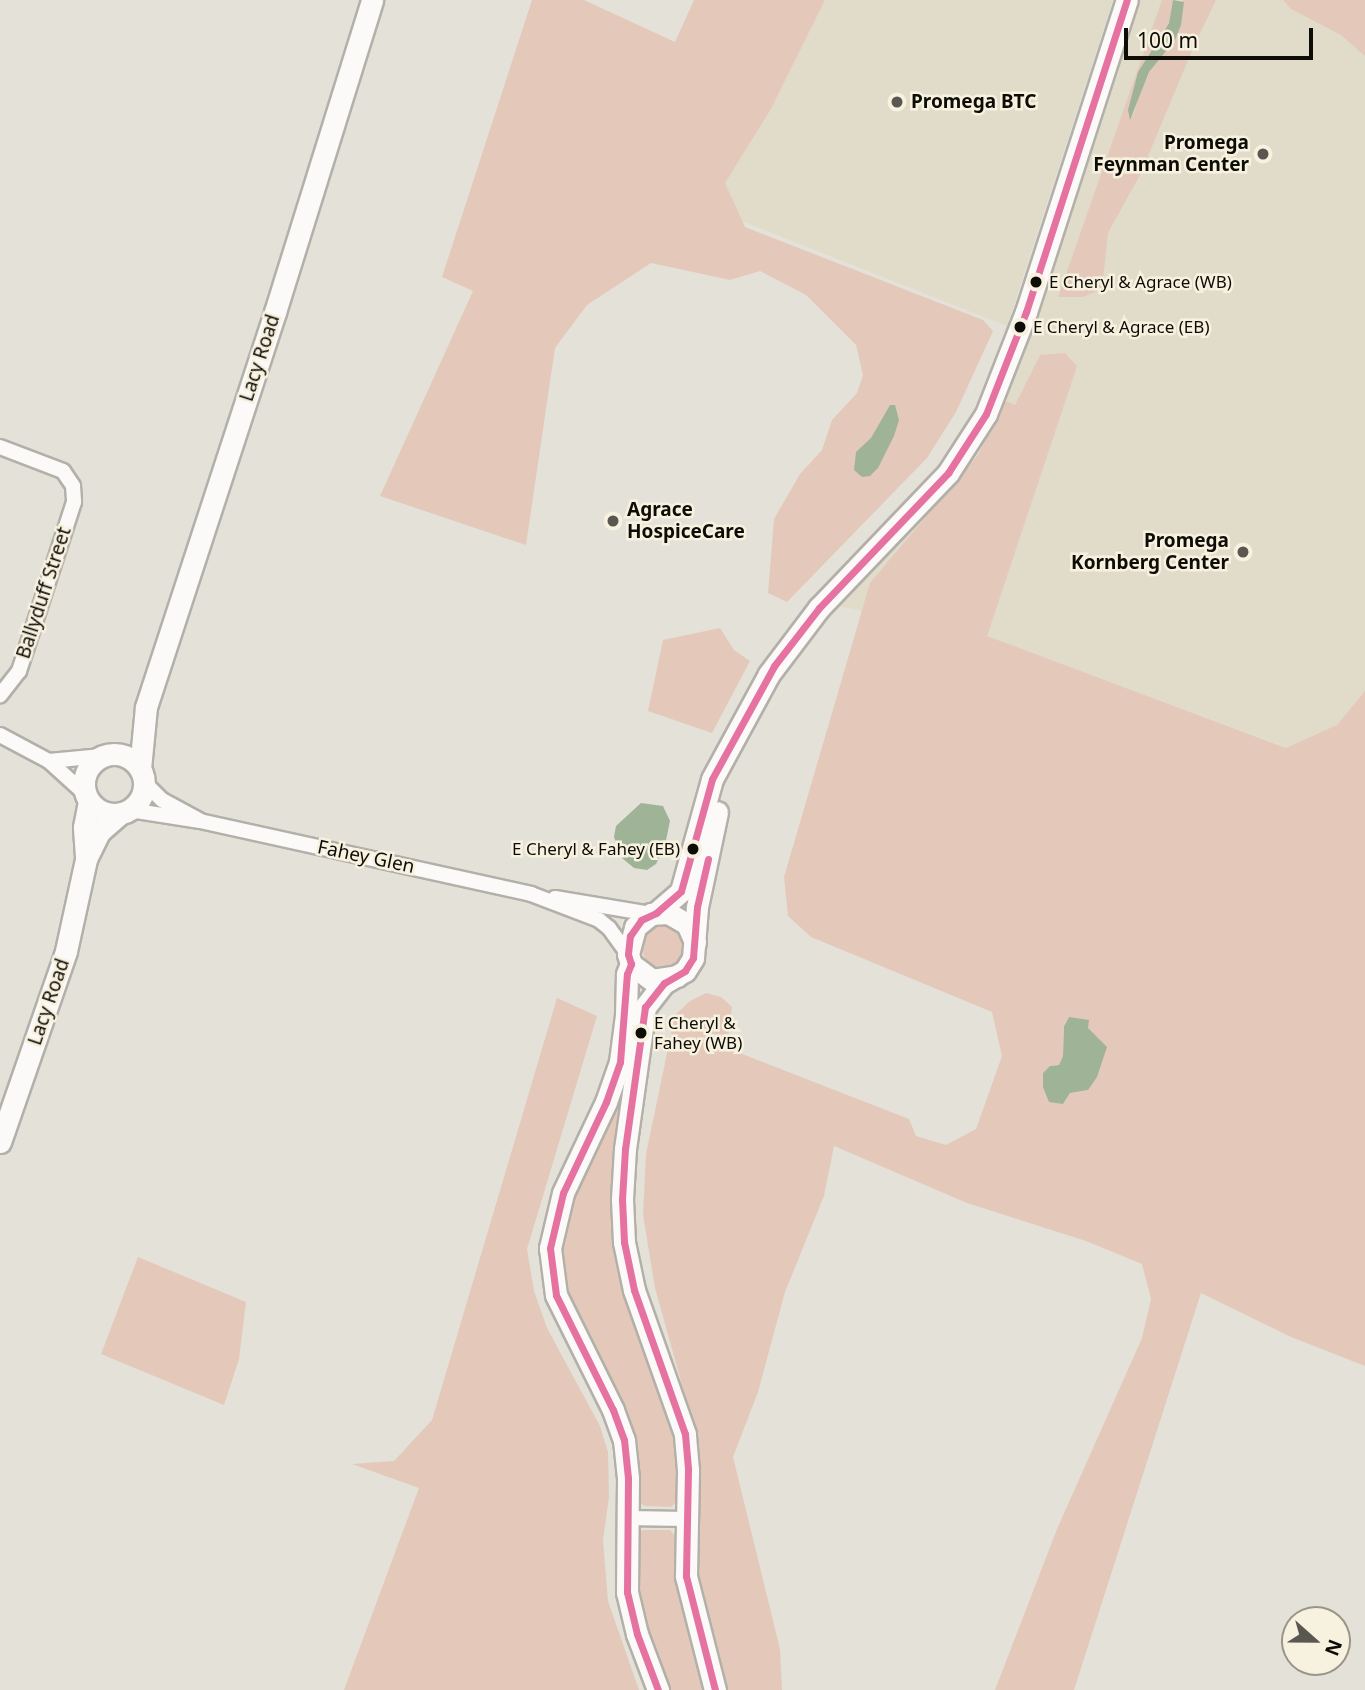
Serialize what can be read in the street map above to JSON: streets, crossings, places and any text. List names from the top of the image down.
{
  "streets": {
    "street": ["Lacy Road", "Ballyduff Street", "Fahey Glen"]
  },
  "crossings": [
    ["Lacy Road", "Fahey Glen"]
  ],
  "places": [
    "Promega BTC",
    "Promega Feynman Center",
    "E Cheryl & Agrace (WB)",
    "E Cheryl & Agrace (EB)",
    "Agrace HospiceCare",
    "Promega Kornberg Center",
    "E Cheryl & Fahey (EB)",
    "E Cheryl & Fahey (WB)"
  ],
  "scale_bar": "100 m",
  "north": "right"
}
